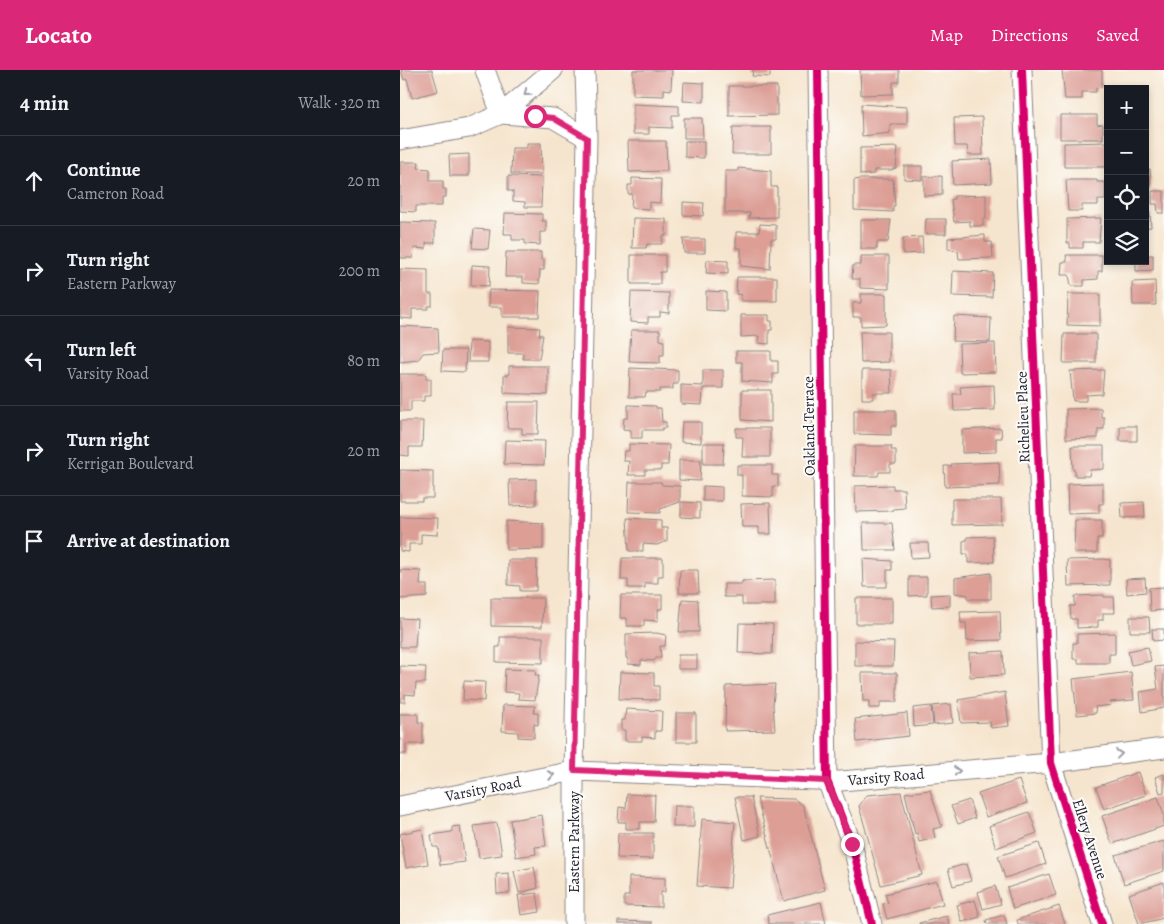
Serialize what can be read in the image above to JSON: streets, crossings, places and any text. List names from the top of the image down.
{
  "streets": {
    "street": [
      "Richelieu Place",
      "Oakland Terrace",
      "Varsity Road",
      "Ellery Avenue",
      "Eastern Parkway"
    ]
  },
  "crossings": [
    ["Richelieu Place", "Varsity Road"],
    ["Richelieu Place", "Ellery Avenue"],
    ["Oakland Terrace", "Varsity Road"],
    ["Varsity Road", "Ellery Avenue"],
    ["Varsity Road", "Eastern Parkway"]
  ],
  "one_way": ["Varsity Road"],
  "page": {
    "header": "Locato",
    "nav": ["Map", "Directions", "Saved"],
    "heading": ["4 min", "Walk · 320 m"],
    "map_buttons": ["+", "−"],
    "list": [
      ["Continue", "Cameron Road", "20 m"],
      ["Turn right", "Eastern Parkway", "200 m"],
      ["Turn left", "Varsity Road", "80 m"],
      ["Turn right", "Kerrigan Boulevard", "20 m"],
      "Arrive at destination"
    ]
  }
}
